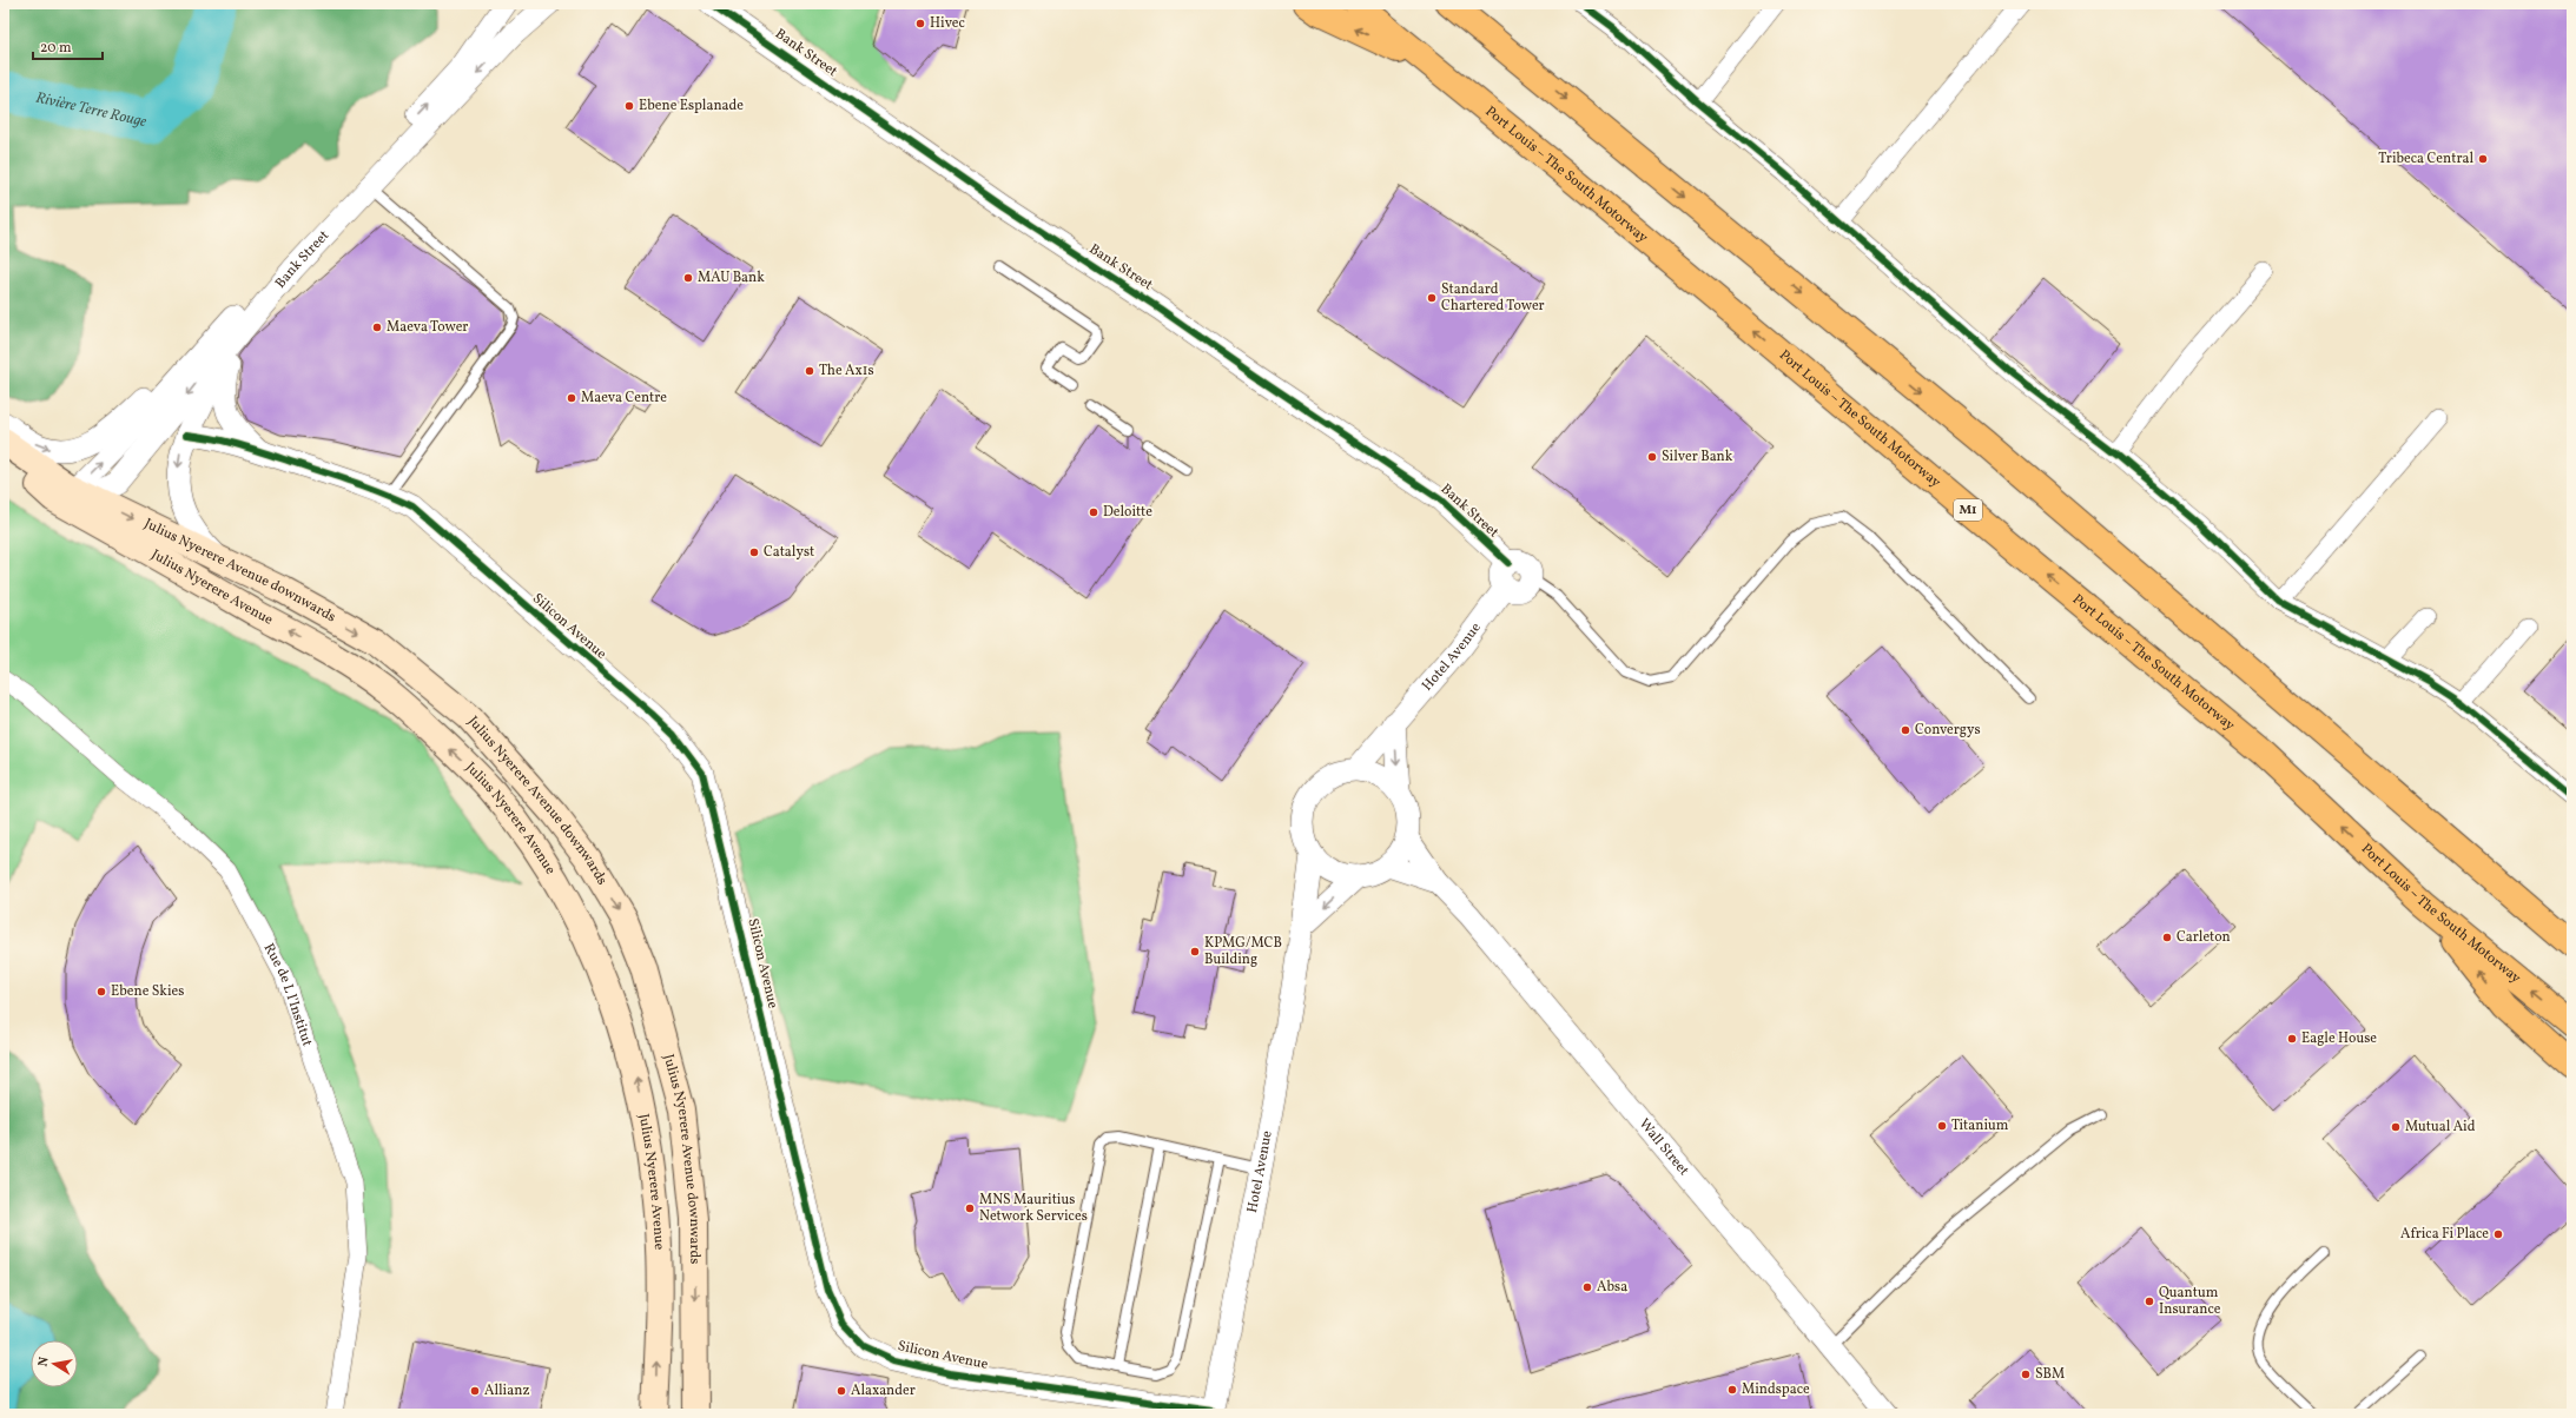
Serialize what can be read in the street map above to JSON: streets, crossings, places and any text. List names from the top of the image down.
{
  "streets": {
    "highway": ["Port Louis – The South Motorway", "M1"],
    "main road": ["Julius Nyerere Avenue downwards", "Julius Nyerere Avenue"],
    "street": [
      "Bank Street",
      "Silicon Avenue",
      "Hotel Avenue",
      "Rue de L l'Institut",
      "Wall Street"
    ]
  },
  "crossings": [
    ["Bank Street", "Julius Nyerere Avenue"],
    ["Bank Street", "Hotel Avenue"],
    ["Silicon Avenue", "Hotel Avenue"],
    ["Hotel Avenue", "Wall Street"]
  ],
  "one_way": ["Julius Nyerere Avenue downwards", "Julius Nyerere Avenue"],
  "water": ["Rivière Terre Rouge"],
  "places": [
    "Hivec",
    "Ebene Esplanade",
    "Tribeca Central",
    "MAU Bank",
    "Standard Chartered Tower",
    "Maeva Tower",
    "The Ax1s",
    "Maeva Centre",
    "Silver Bank",
    "Deloitte",
    "Catalyst",
    "Convergys",
    "Carleton",
    "KPMG/MCB Building",
    "Ebene Skies",
    "Eagle House",
    "Titanium",
    "Mutual Aid",
    "MNS Mauritius Network Services",
    "Africa Fi Place",
    "Absa",
    "Quantum Insurance",
    "SBM",
    "Mindspace",
    "Allianz",
    "Alaxander"
  ],
  "scale_bar": "20 m",
  "north": "left"
}
